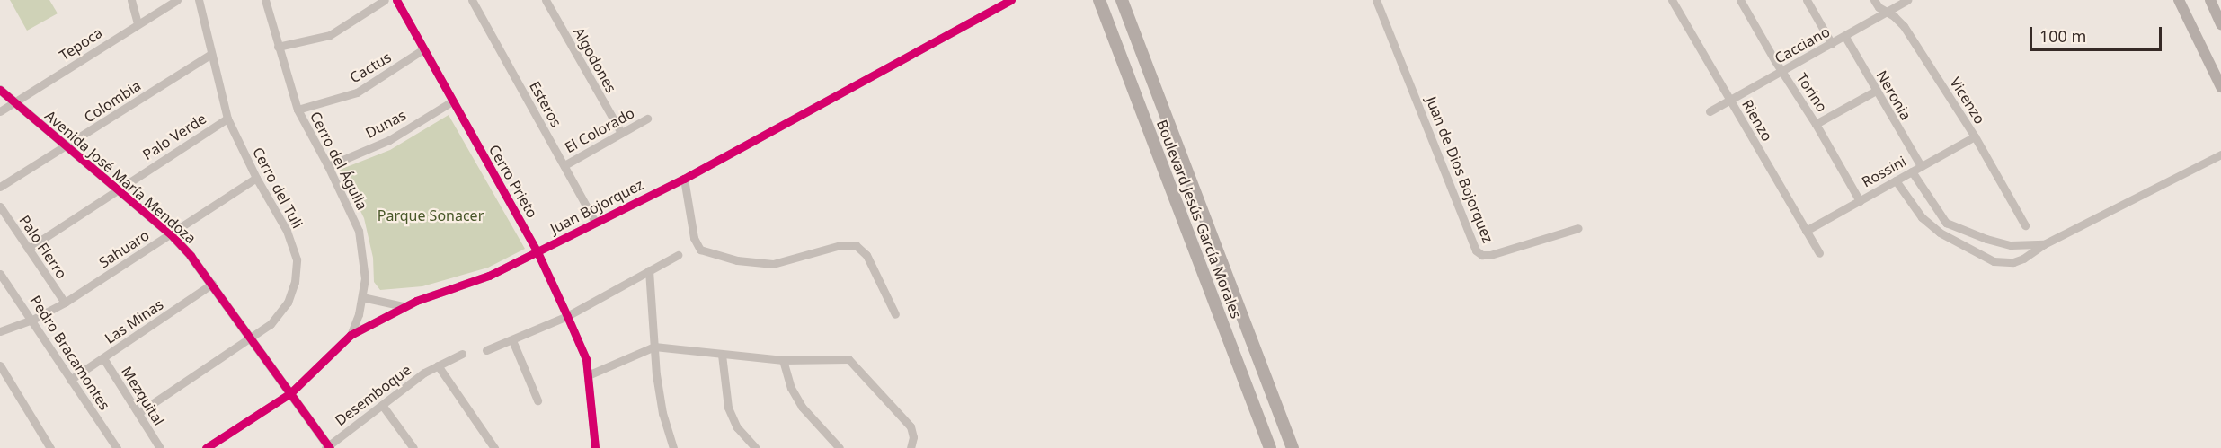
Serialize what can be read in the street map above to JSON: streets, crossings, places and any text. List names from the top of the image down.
{
  "streets": {
    "main road": ["Boulevard Jesús García Morales"],
    "street": [
      "Tepoca",
      "Cacciano",
      "Algodones",
      "Cactus",
      "Torino",
      "Neronia",
      "Vicenzo",
      "Colombia",
      "Esteros",
      "Rienzo",
      "Dunas",
      "El Colorado",
      "Palo Verde",
      "Cerro del Águila",
      "Juan de Dios Bojorquez",
      "Rossini",
      "Avenida José María Mendoza",
      "Cerro Prieto",
      "Cerro del Tuli",
      "Juan Bojorquez",
      "Palo Fierro",
      "Sahuaro",
      "Las Minas",
      "Pedro Bracamontes",
      "Desemboque",
      "Mezquital"
    ]
  },
  "crossings": [
    ["Tepoca", "Avenida José María Mendoza"],
    ["Cacciano", "Torino"],
    ["Cacciano", "Neronia"],
    ["Cacciano", "Vicenzo"],
    ["Cacciano", "Rienzo"],
    ["Algodones", "El Colorado"],
    ["Cactus", "Cerro del Águila"],
    ["Cactus", "Cerro Prieto"],
    ["Torino", "Rossini"],
    ["Neronia", "Rossini"],
    ["Vicenzo", "Rossini"],
    ["Colombia", "Avenida José María Mendoza"],
    ["Colombia", "Cerro del Tuli"],
    ["Esteros", "El Colorado"],
    ["Esteros", "Juan Bojorquez"],
    ["Rienzo", "Rossini"],
    ["Dunas", "Cerro del Águila"],
    ["Dunas", "Cerro Prieto"],
    ["Palo Verde", "Avenida José María Mendoza"],
    ["Palo Verde", "Cerro del Tuli"],
    ["Palo Verde", "Palo Fierro"],
    ["Cerro del Águila", "Juan Bojorquez"],
    ["Avenida José María Mendoza", "Cerro del Tuli"],
    ["Avenida José María Mendoza", "Juan Bojorquez"],
    ["Avenida José María Mendoza", "Sahuaro"],
    ["Avenida José María Mendoza", "Las Minas"],
    ["Avenida José María Mendoza", "Desemboque"],
    ["Cerro Prieto", "Juan Bojorquez"],
    ["Cerro del Tuli", "Sahuaro"],
    ["Cerro del Tuli", "Mezquital"],
    ["Palo Fierro", "Sahuaro"],
    ["Sahuaro", "Pedro Bracamontes"],
    ["Las Minas", "Pedro Bracamontes"],
    ["Las Minas", "Mezquital"]
  ],
  "parks": ["Parque Sonacer"],
  "scale_bar": "100 m"
}
